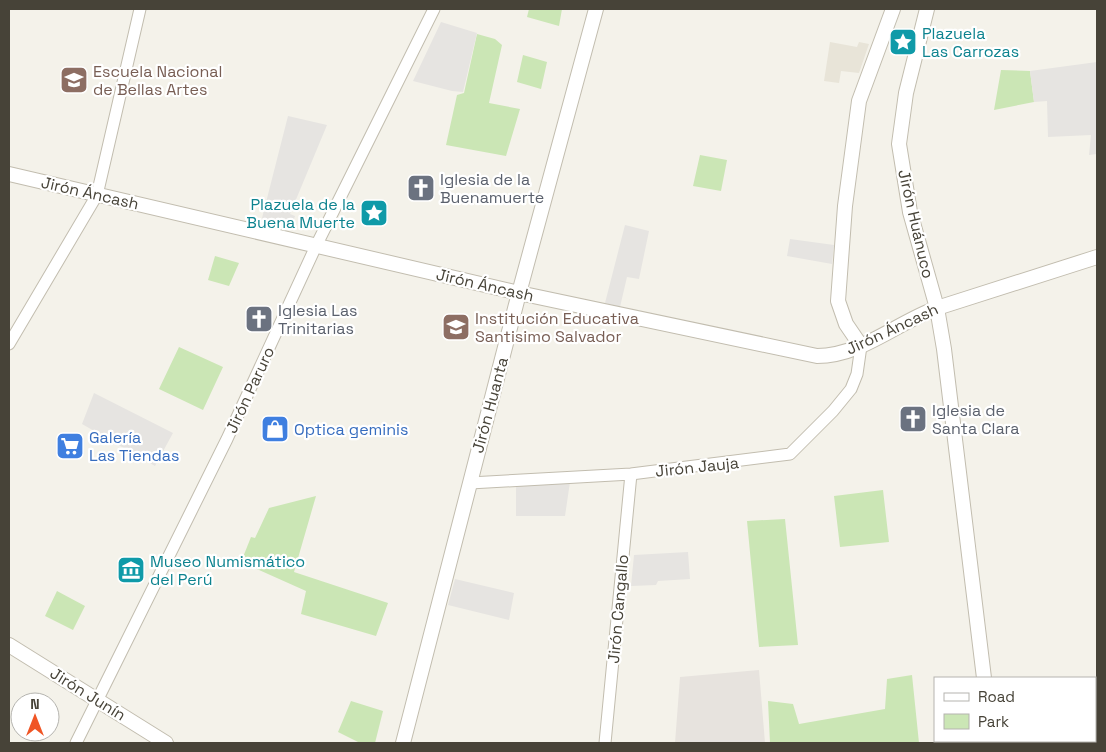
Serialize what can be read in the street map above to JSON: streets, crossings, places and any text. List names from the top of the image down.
{
  "streets": {
    "street": [
      "Jirón Áncash",
      "Jirón Huánuco",
      "Jirón Paruro",
      "Jirón Huanta",
      "Jirón Jauja",
      "Jirón Cangallo",
      "Jirón Junín"
    ]
  },
  "crossings": [
    ["Jirón Áncash", "Jirón Huánuco"],
    ["Jirón Áncash", "Jirón Paruro"],
    ["Jirón Áncash", "Jirón Huanta"],
    ["Jirón Áncash", "Jirón Jauja"],
    ["Jirón Paruro", "Jirón Junín"],
    ["Jirón Huanta", "Jirón Jauja"],
    ["Jirón Jauja", "Jirón Cangallo"]
  ],
  "places": {
    "place": ["Plazuela Las Carrozas", "Plazuela de la Buena Muerte"],
    "school or university": ["Escuela Nacional de Bellas Artes", "Institución Educativa Santisimo Salvador"],
    "church": ["Iglesia de la Buenamuerte", "Iglesia Las Trinitarias", "Iglesia de Santa Clara"],
    "shop": ["Optica geminis"],
    "supermarket": ["Galería Las Tiendas"],
    "museum": ["Museo Numismático del Perú"]
  },
  "legend": ["Road", "Park"],
  "north": "top"
}
